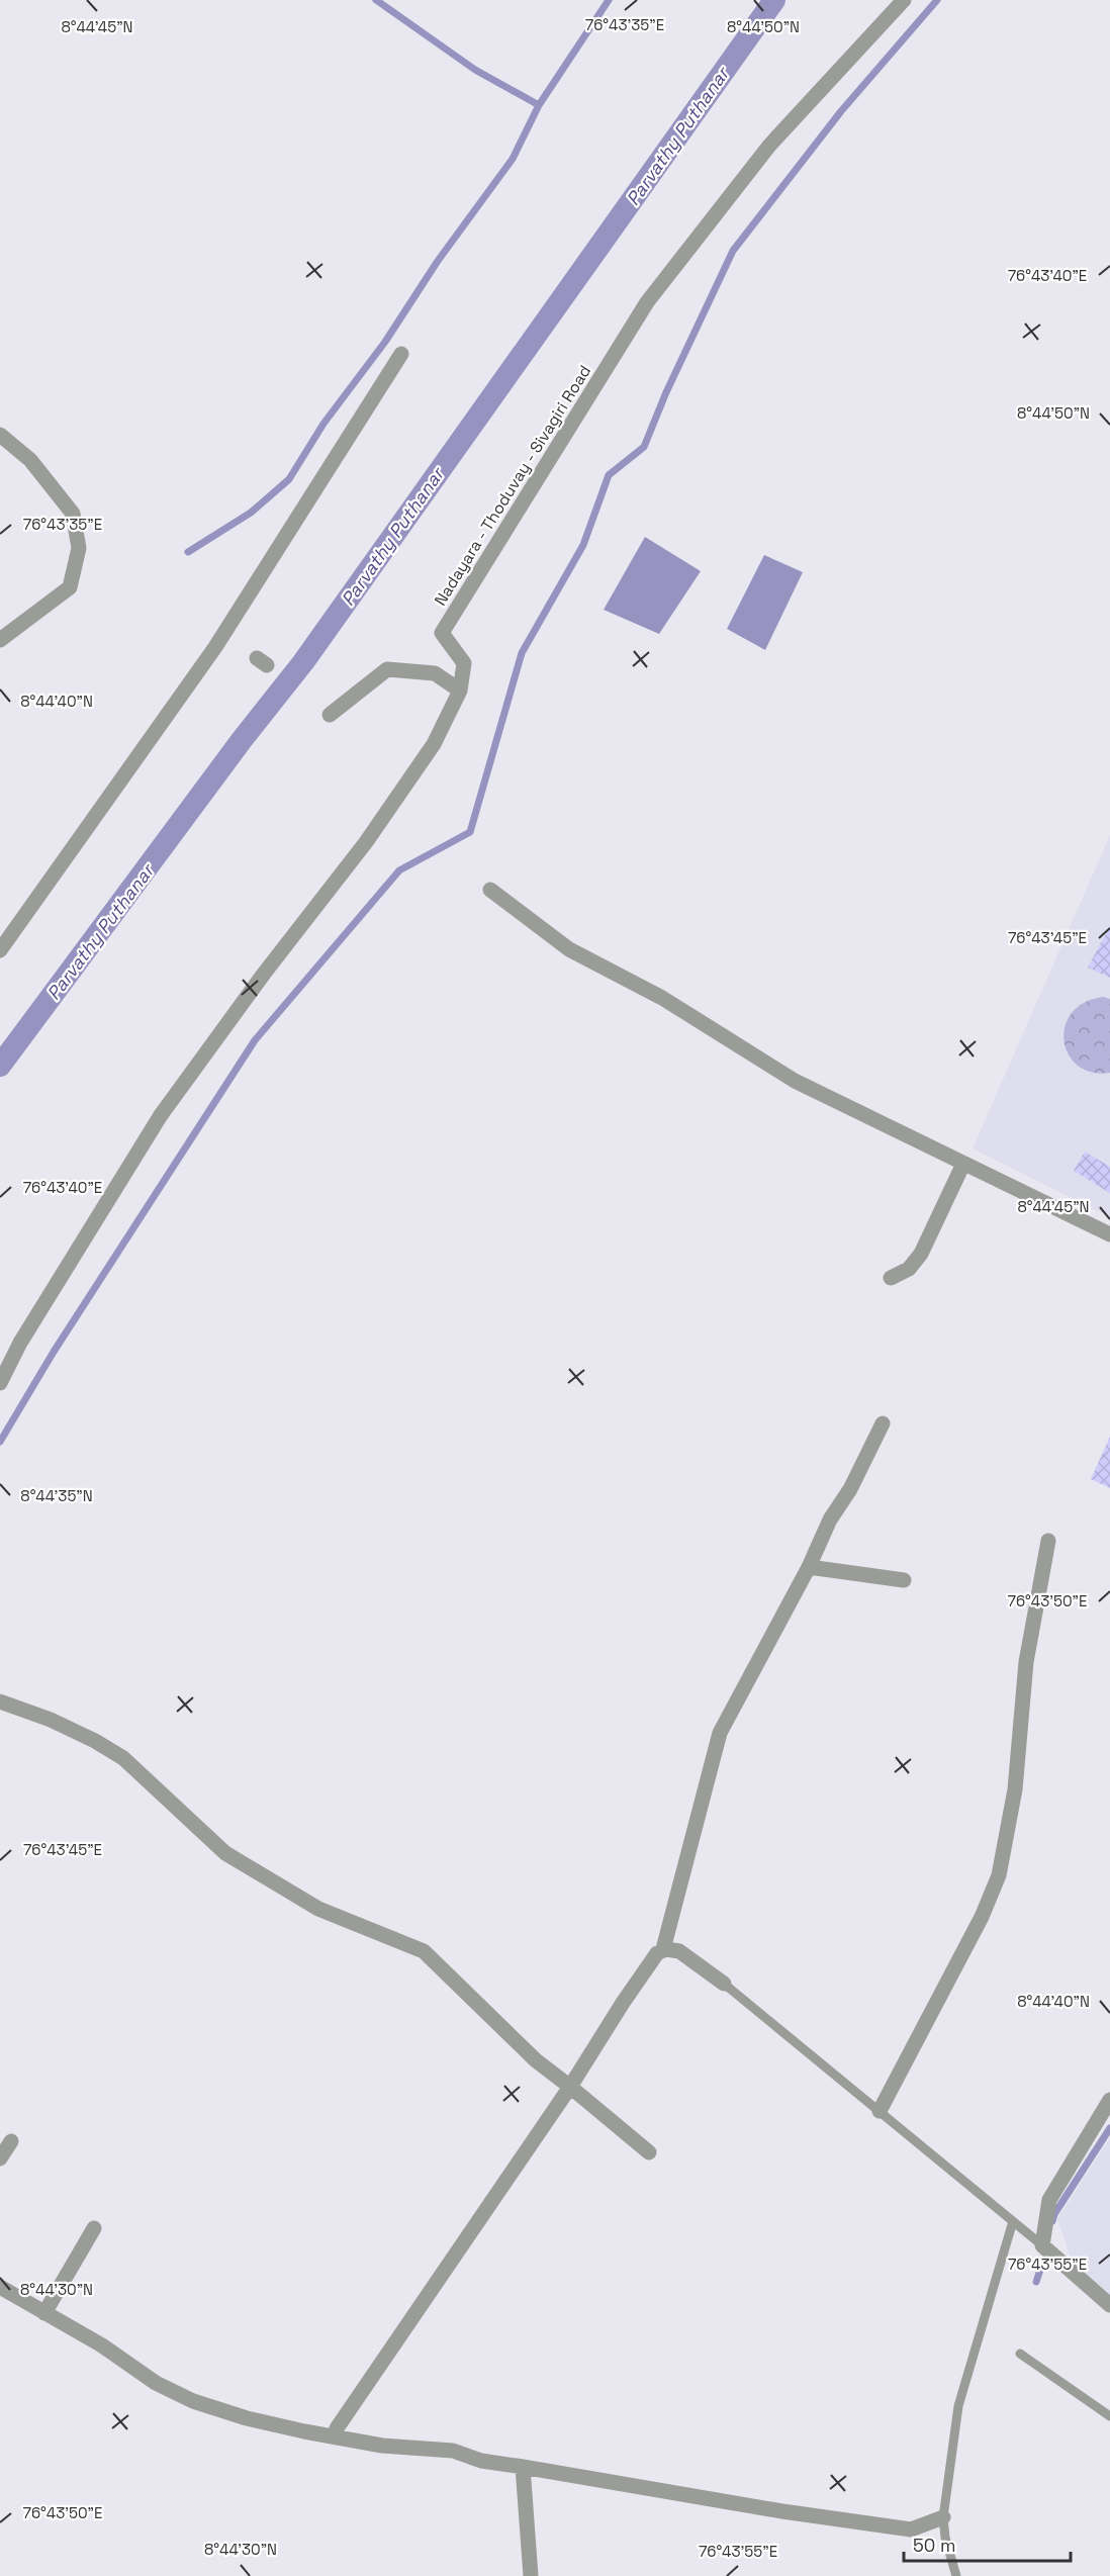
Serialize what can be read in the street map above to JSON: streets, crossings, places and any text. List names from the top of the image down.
{
  "streets": {
    "street": ["Nadayara - Thoduvay - Sivagiri Road"]
  },
  "water": ["Parvathy Puthanar"],
  "scale_bar": "50 m",
  "coordinates": [
    "76°43'35\"E",
    "8°44'45\"N",
    "8°44'50\"N",
    "76°43'40\"E",
    "8°44'40\"N",
    "76°43'45\"E",
    "8°44'35\"N",
    "76°43'50\"E",
    "76°43'55\"E",
    "8°44'30\"N"
  ]
}
